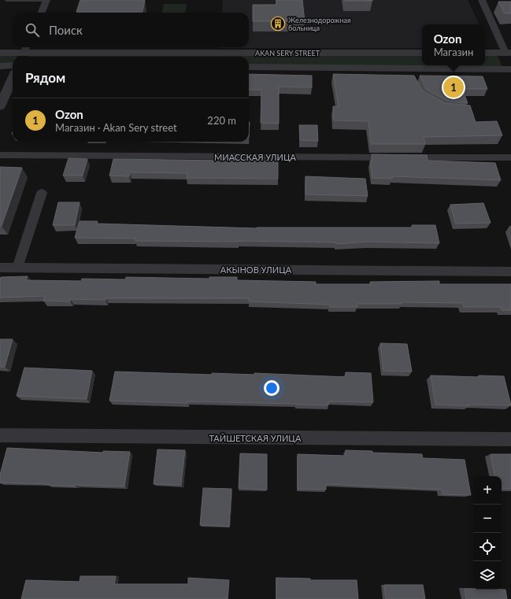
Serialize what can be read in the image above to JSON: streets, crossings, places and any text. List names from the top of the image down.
{
  "streets": {
    "street": [
      "AKAN SERY STREET",
      "МИАССКАЯ УЛИЦА",
      "АКЫНОВ УЛИЦА",
      "ТАЙШЕТСКАЯ УЛИЦА"
    ]
  },
  "places": {
    "building": ["Железнодорожная больница"]
  },
  "page": {
    "search": "Поиск",
    "popup": ["Ozon", "Магазин"],
    "heading": "Рядом",
    "pins": "1",
    "list": [
      {
        "mark": "1",
        "name": "Ozon",
        "note": "Магазин · Akan Sery street",
        "value": "220 m"
      }
    ],
    "map_buttons": ["+", "−"]
  }
}
